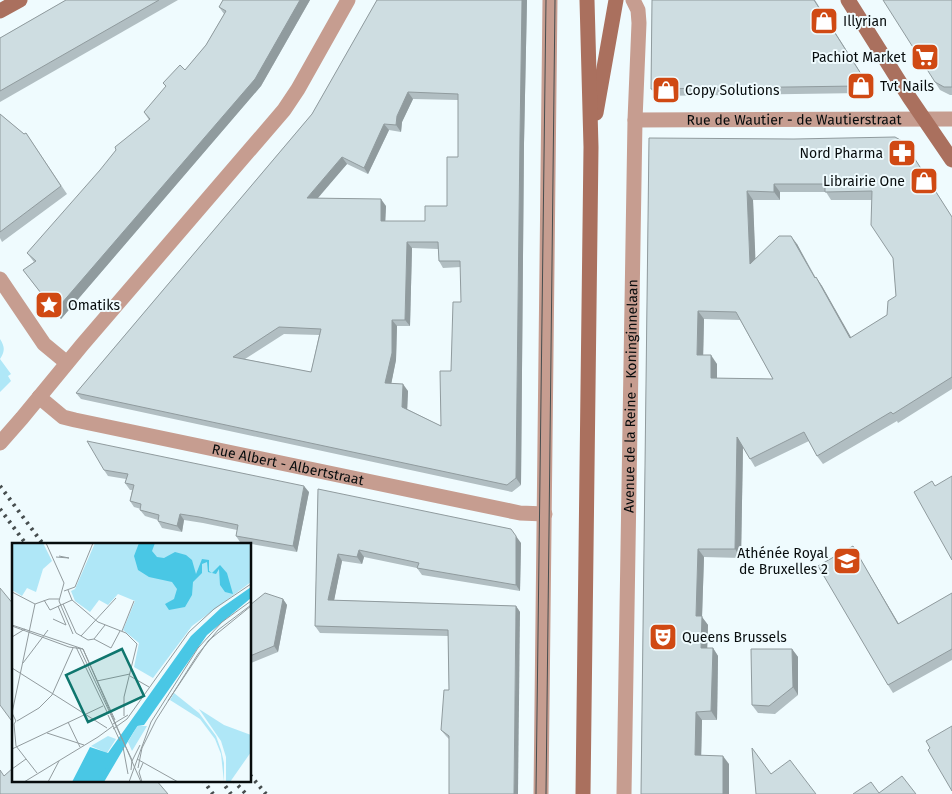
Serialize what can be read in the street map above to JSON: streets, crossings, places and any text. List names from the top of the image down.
{
  "streets": {
    "street": ["Rue de Wautier - de Wautierstraat", "Avenue de la Reine - Koninginnelaan", "Rue Albert - Albertstraat"]
  },
  "crossings": [
    ["Rue de Wautier - de Wautierstraat", "Avenue de la Reine - Koninginnelaan"]
  ],
  "places": {
    "shop": [
      "Illyrian",
      "Tvt Nails",
      "Copy Solutions",
      "Librairie One"
    ],
    "supermarket": ["Pachiot Market"],
    "pharmacy": ["Nord Pharma"],
    "place": ["Omatiks"],
    "school or university": ["Athénée Royal de Bruxelles 2"],
    "theatre": ["Queens Brussels"]
  }
}
